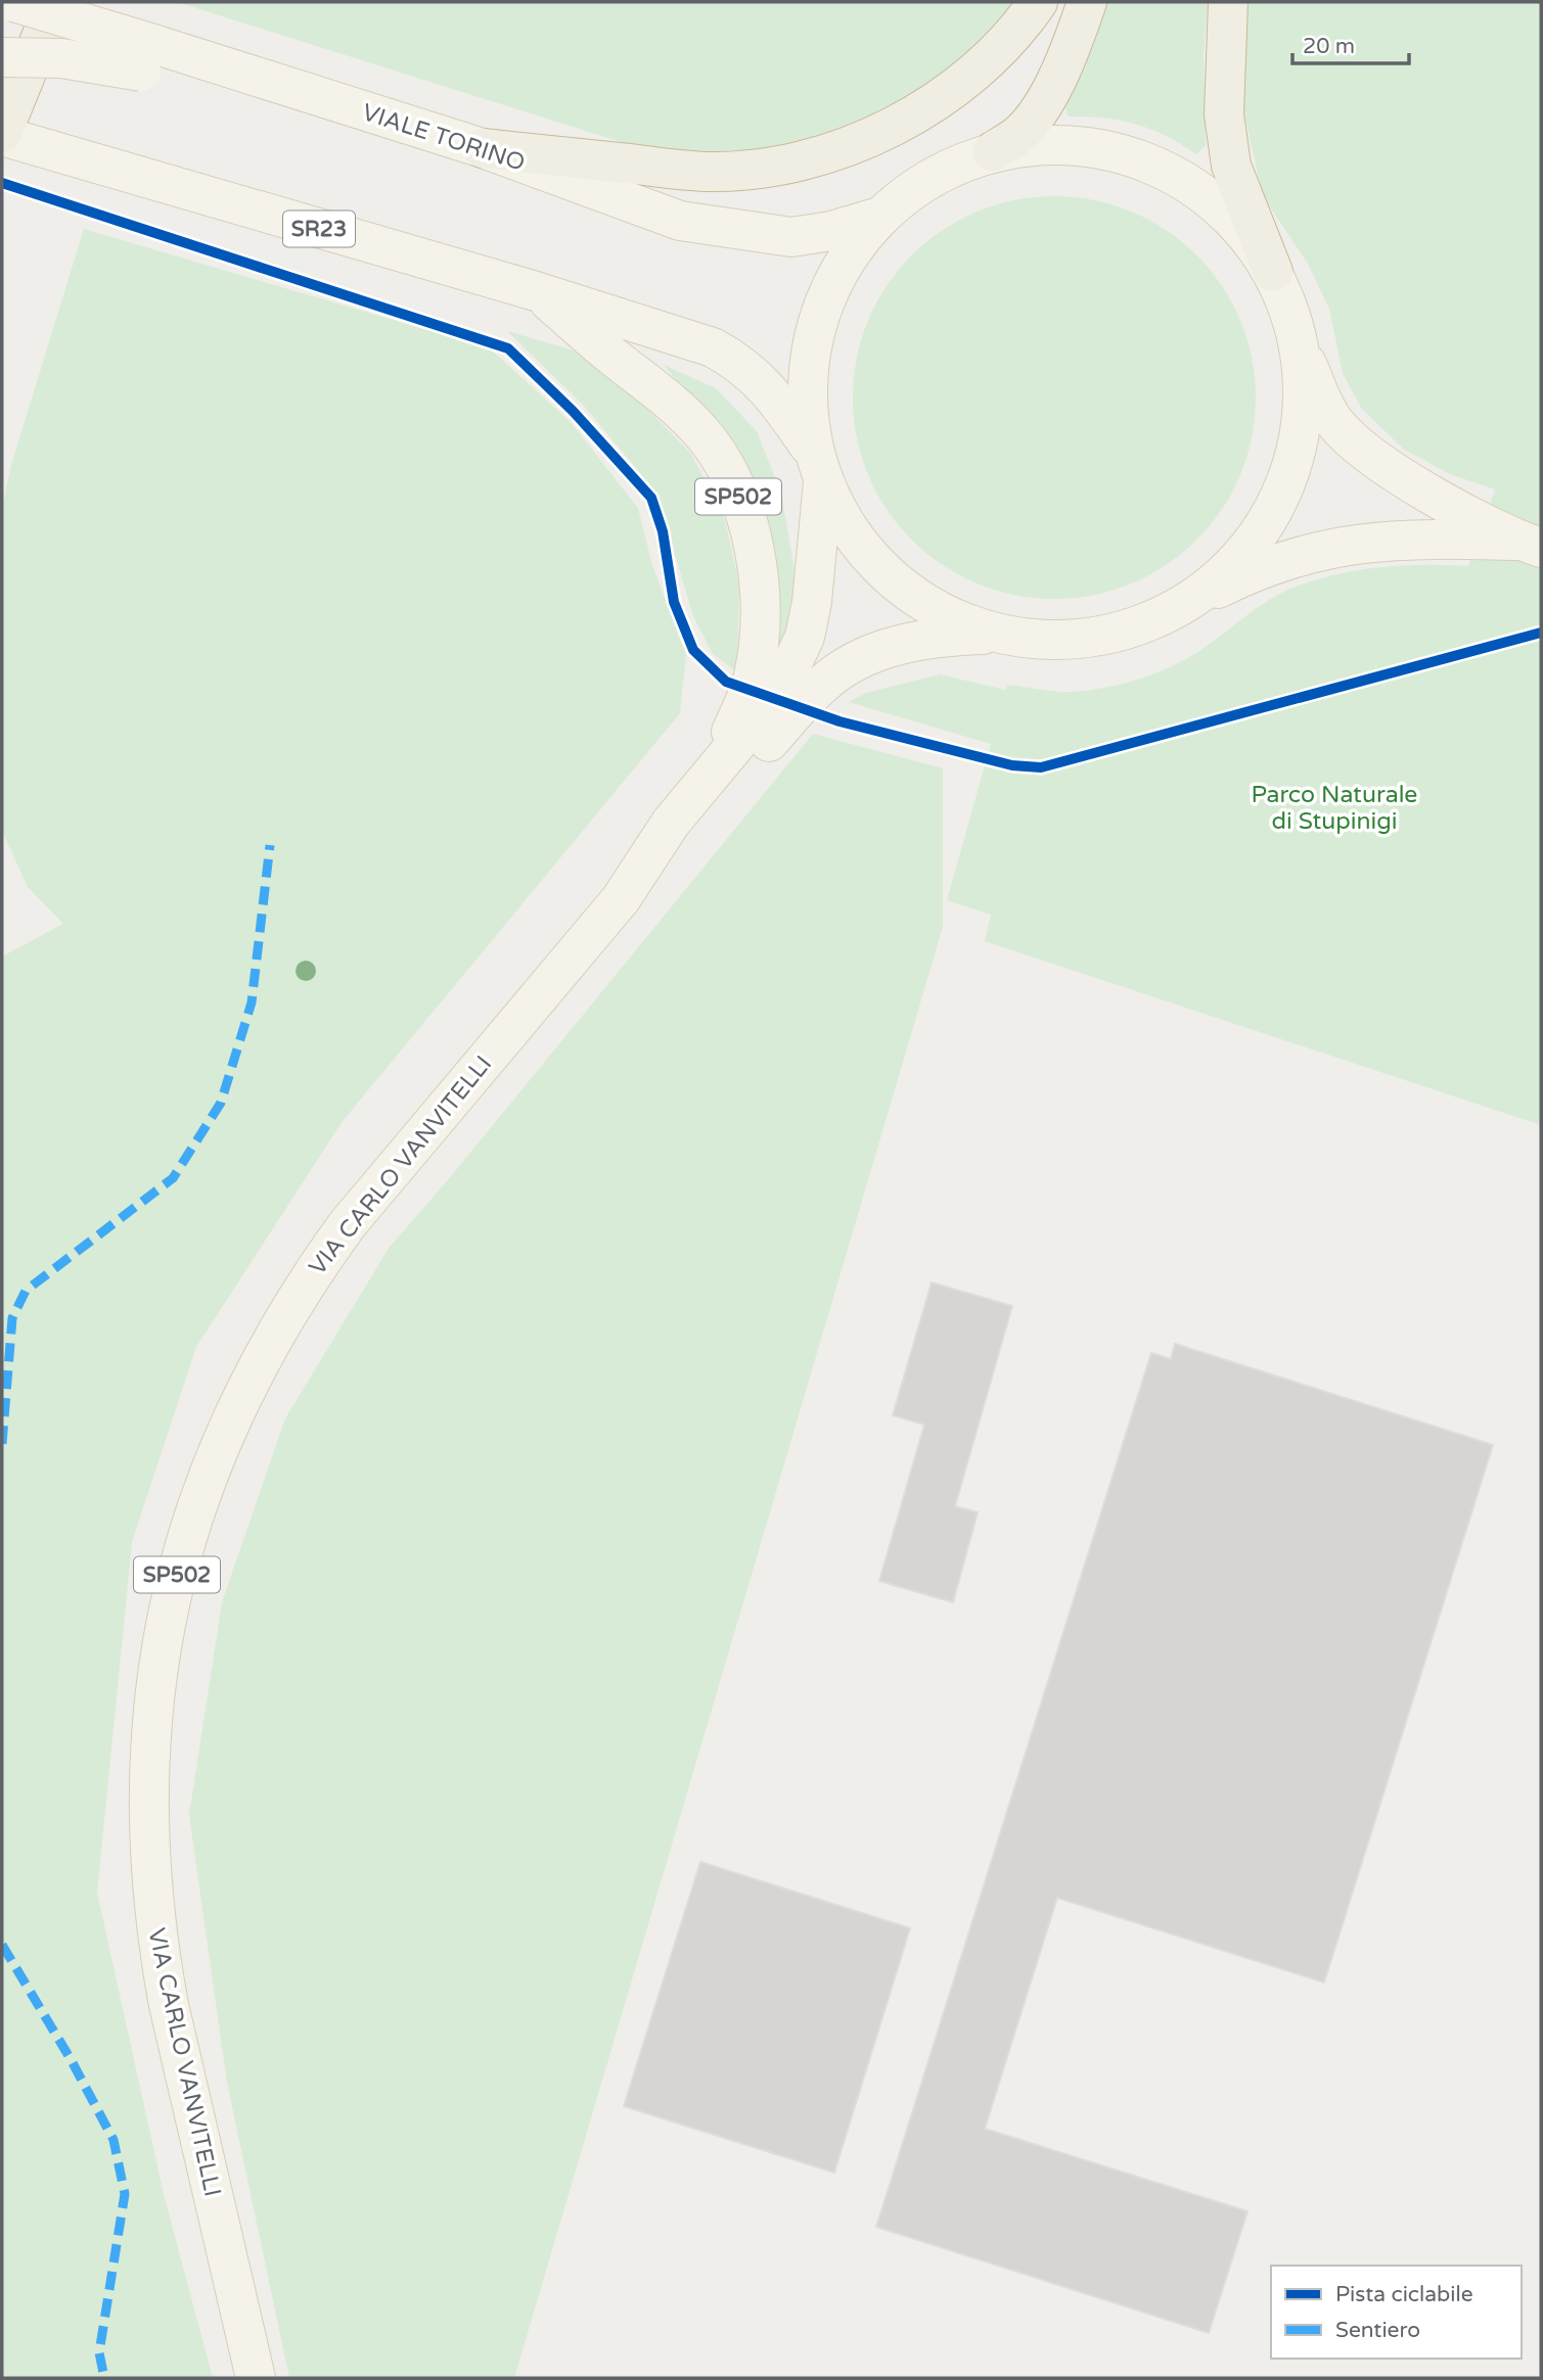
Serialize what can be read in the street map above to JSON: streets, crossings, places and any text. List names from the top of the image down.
{
  "streets": {
    "main road": [
      "VIALE TORINO",
      "SR23",
      "SP502",
      "VIA CARLO VANVITELLI"
    ]
  },
  "crossings": [
    ["SR23", "SP502"],
    ["SR23", "VIA CARLO VANVITELLI"],
    ["SP502", "VIA CARLO VANVITELLI"]
  ],
  "parks": ["Parco Naturale di Stupinigi"],
  "legend": ["Pista ciclabile", "Sentiero"],
  "scale_bar": "20 m"
}
